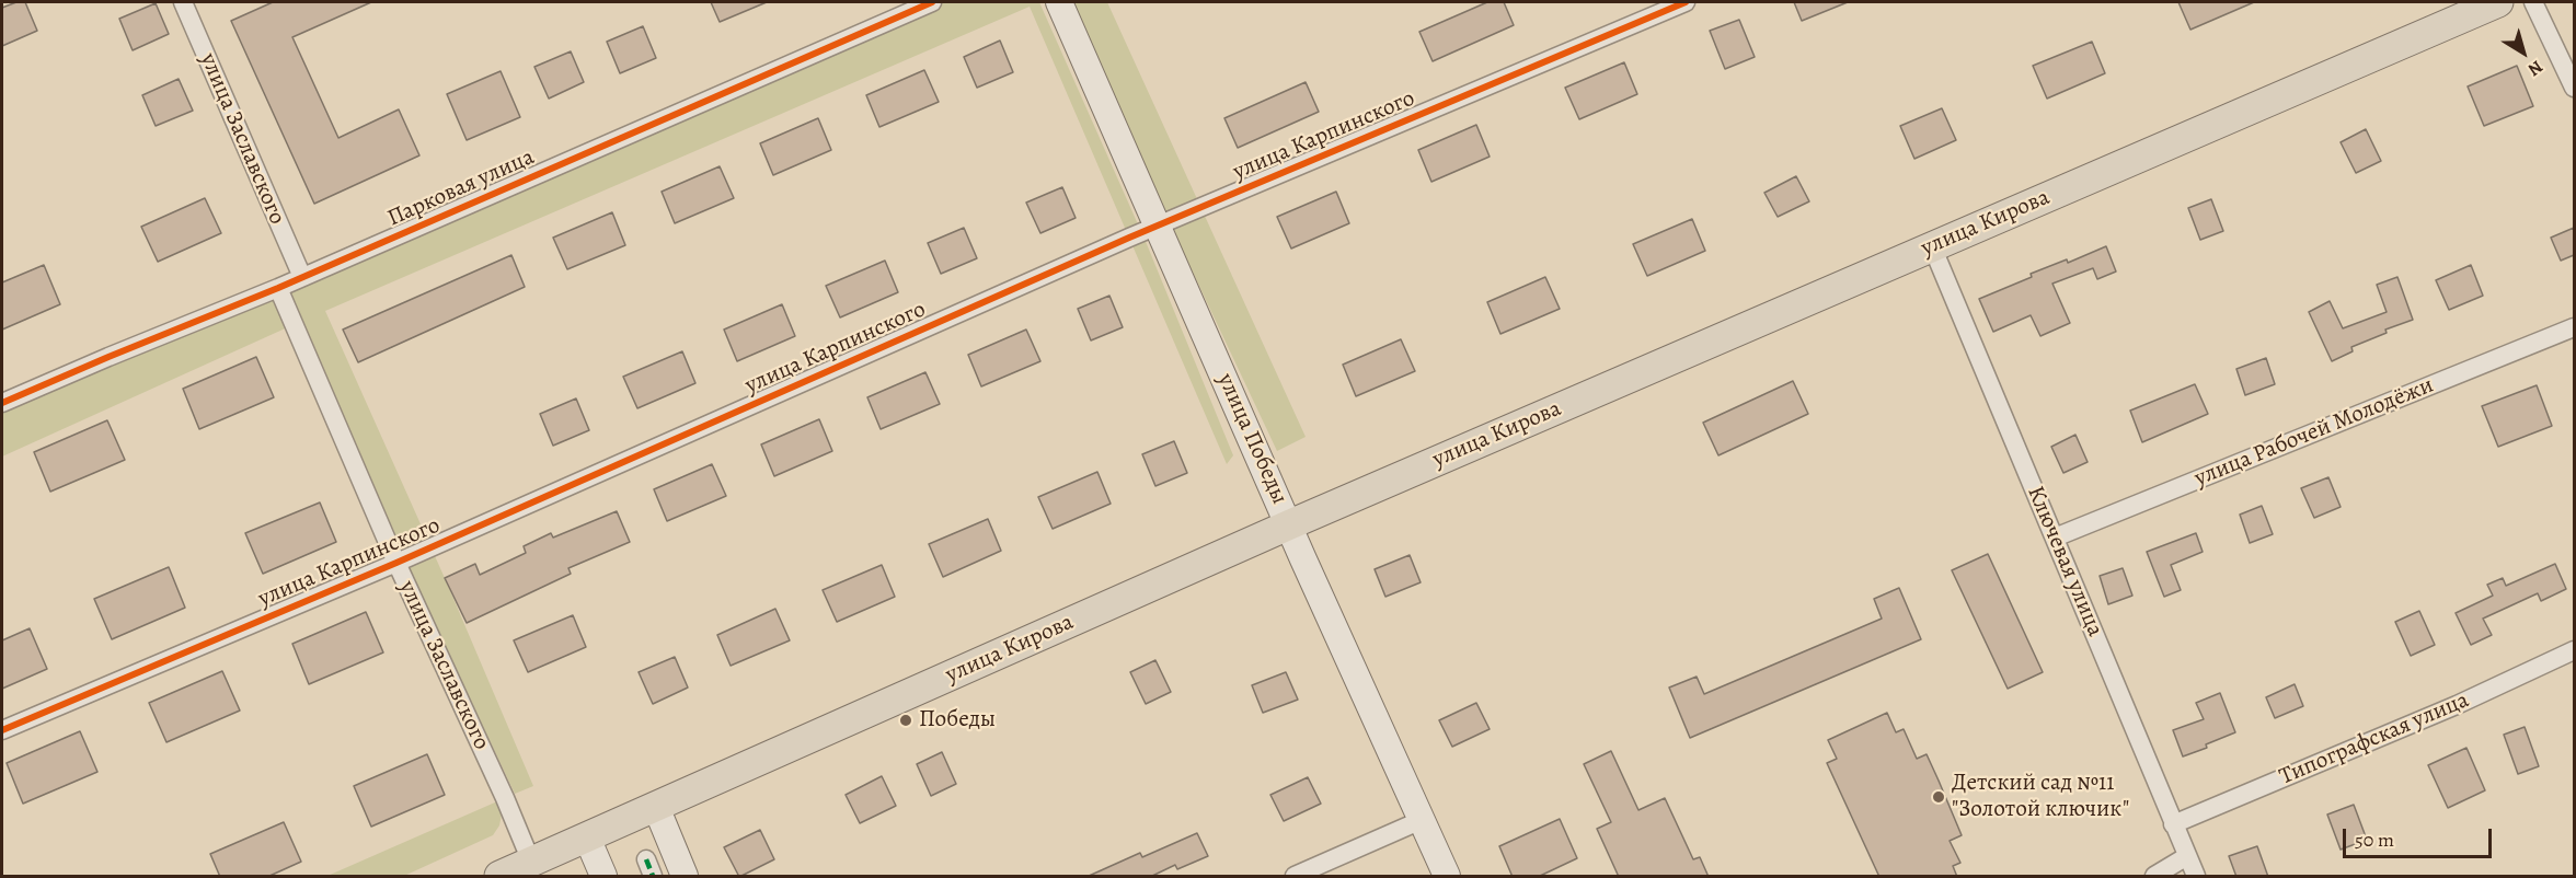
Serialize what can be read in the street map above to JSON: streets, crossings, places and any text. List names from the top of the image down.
{
  "streets": {
    "main road": ["улица Кирова", "улица Победы"],
    "street": [
      "улица Карпинского",
      "улица Заславского",
      "Парковая улица",
      "улица Рабочей Молодёжи",
      "Ключевая улица",
      "Типографская улица"
    ]
  },
  "crossings": [
    ["улица Карпинского", "улица Заславского"],
    ["улица Карпинского", "улица Победы"],
    ["улица Заславского", "Парковая улица"],
    ["улица Заславского", "улица Кирова"],
    ["улица Кирова", "улица Победы"],
    ["улица Кирова", "Ключевая улица"],
    ["улица Рабочей Молодёжи", "Ключевая улица"],
    ["Ключевая улица", "Типографская улица"]
  ],
  "places": ["Победы", "Детский сад №11 \"Золотой ключик\""],
  "scale_bar": "50 m",
  "north": "bottom right"
}
